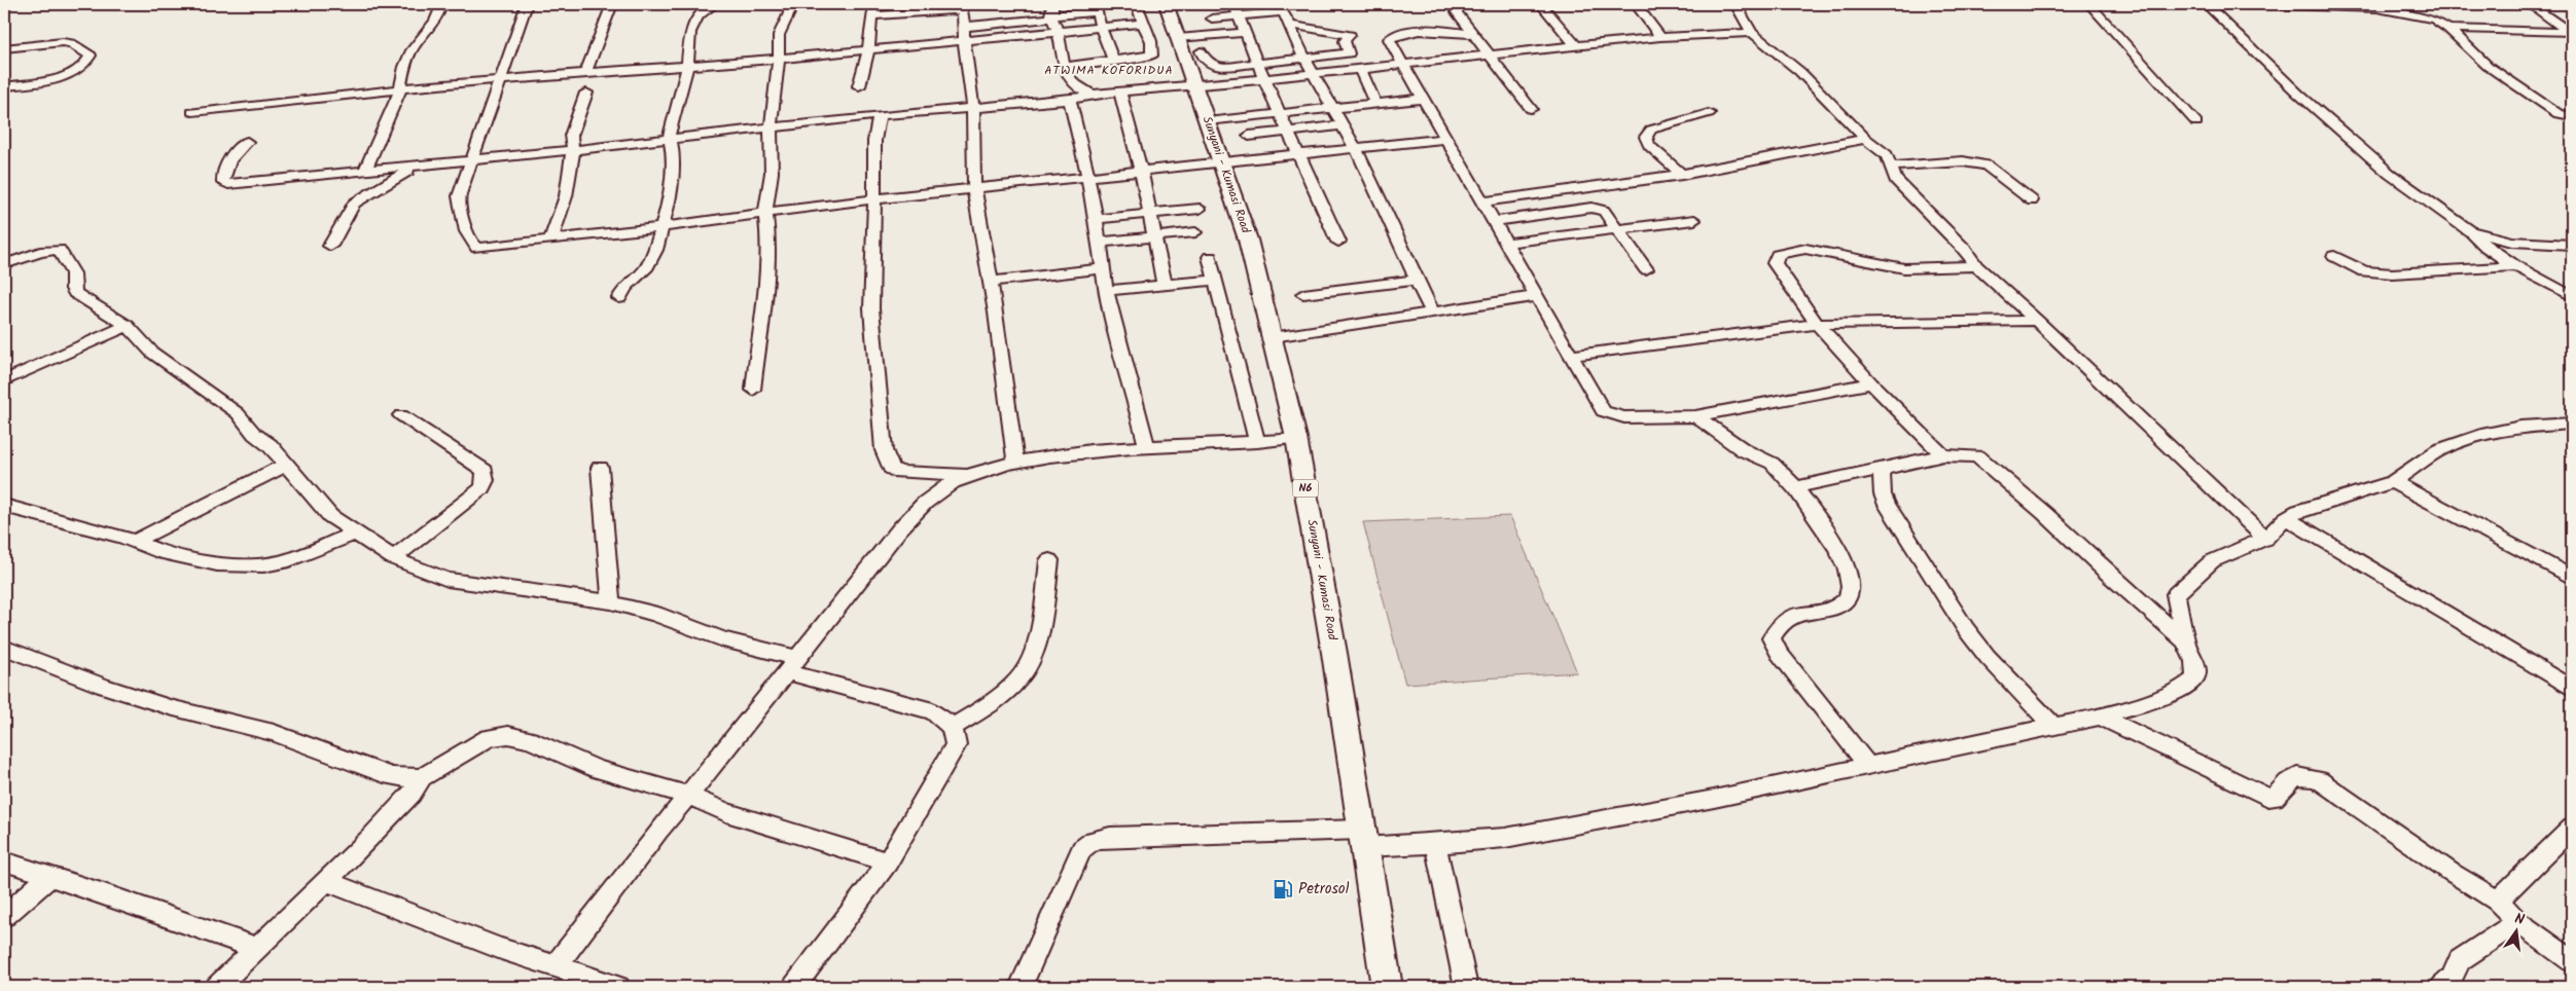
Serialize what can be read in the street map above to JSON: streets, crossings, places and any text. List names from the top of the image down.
{
  "streets": {
    "main road": ["Sunyani - Kumasi Road", "N6"]
  },
  "districts": ["ATWIMA KOFORIDUA"],
  "places": {
    "fuel station": ["Petrosol"]
  },
  "north": "top"
}
